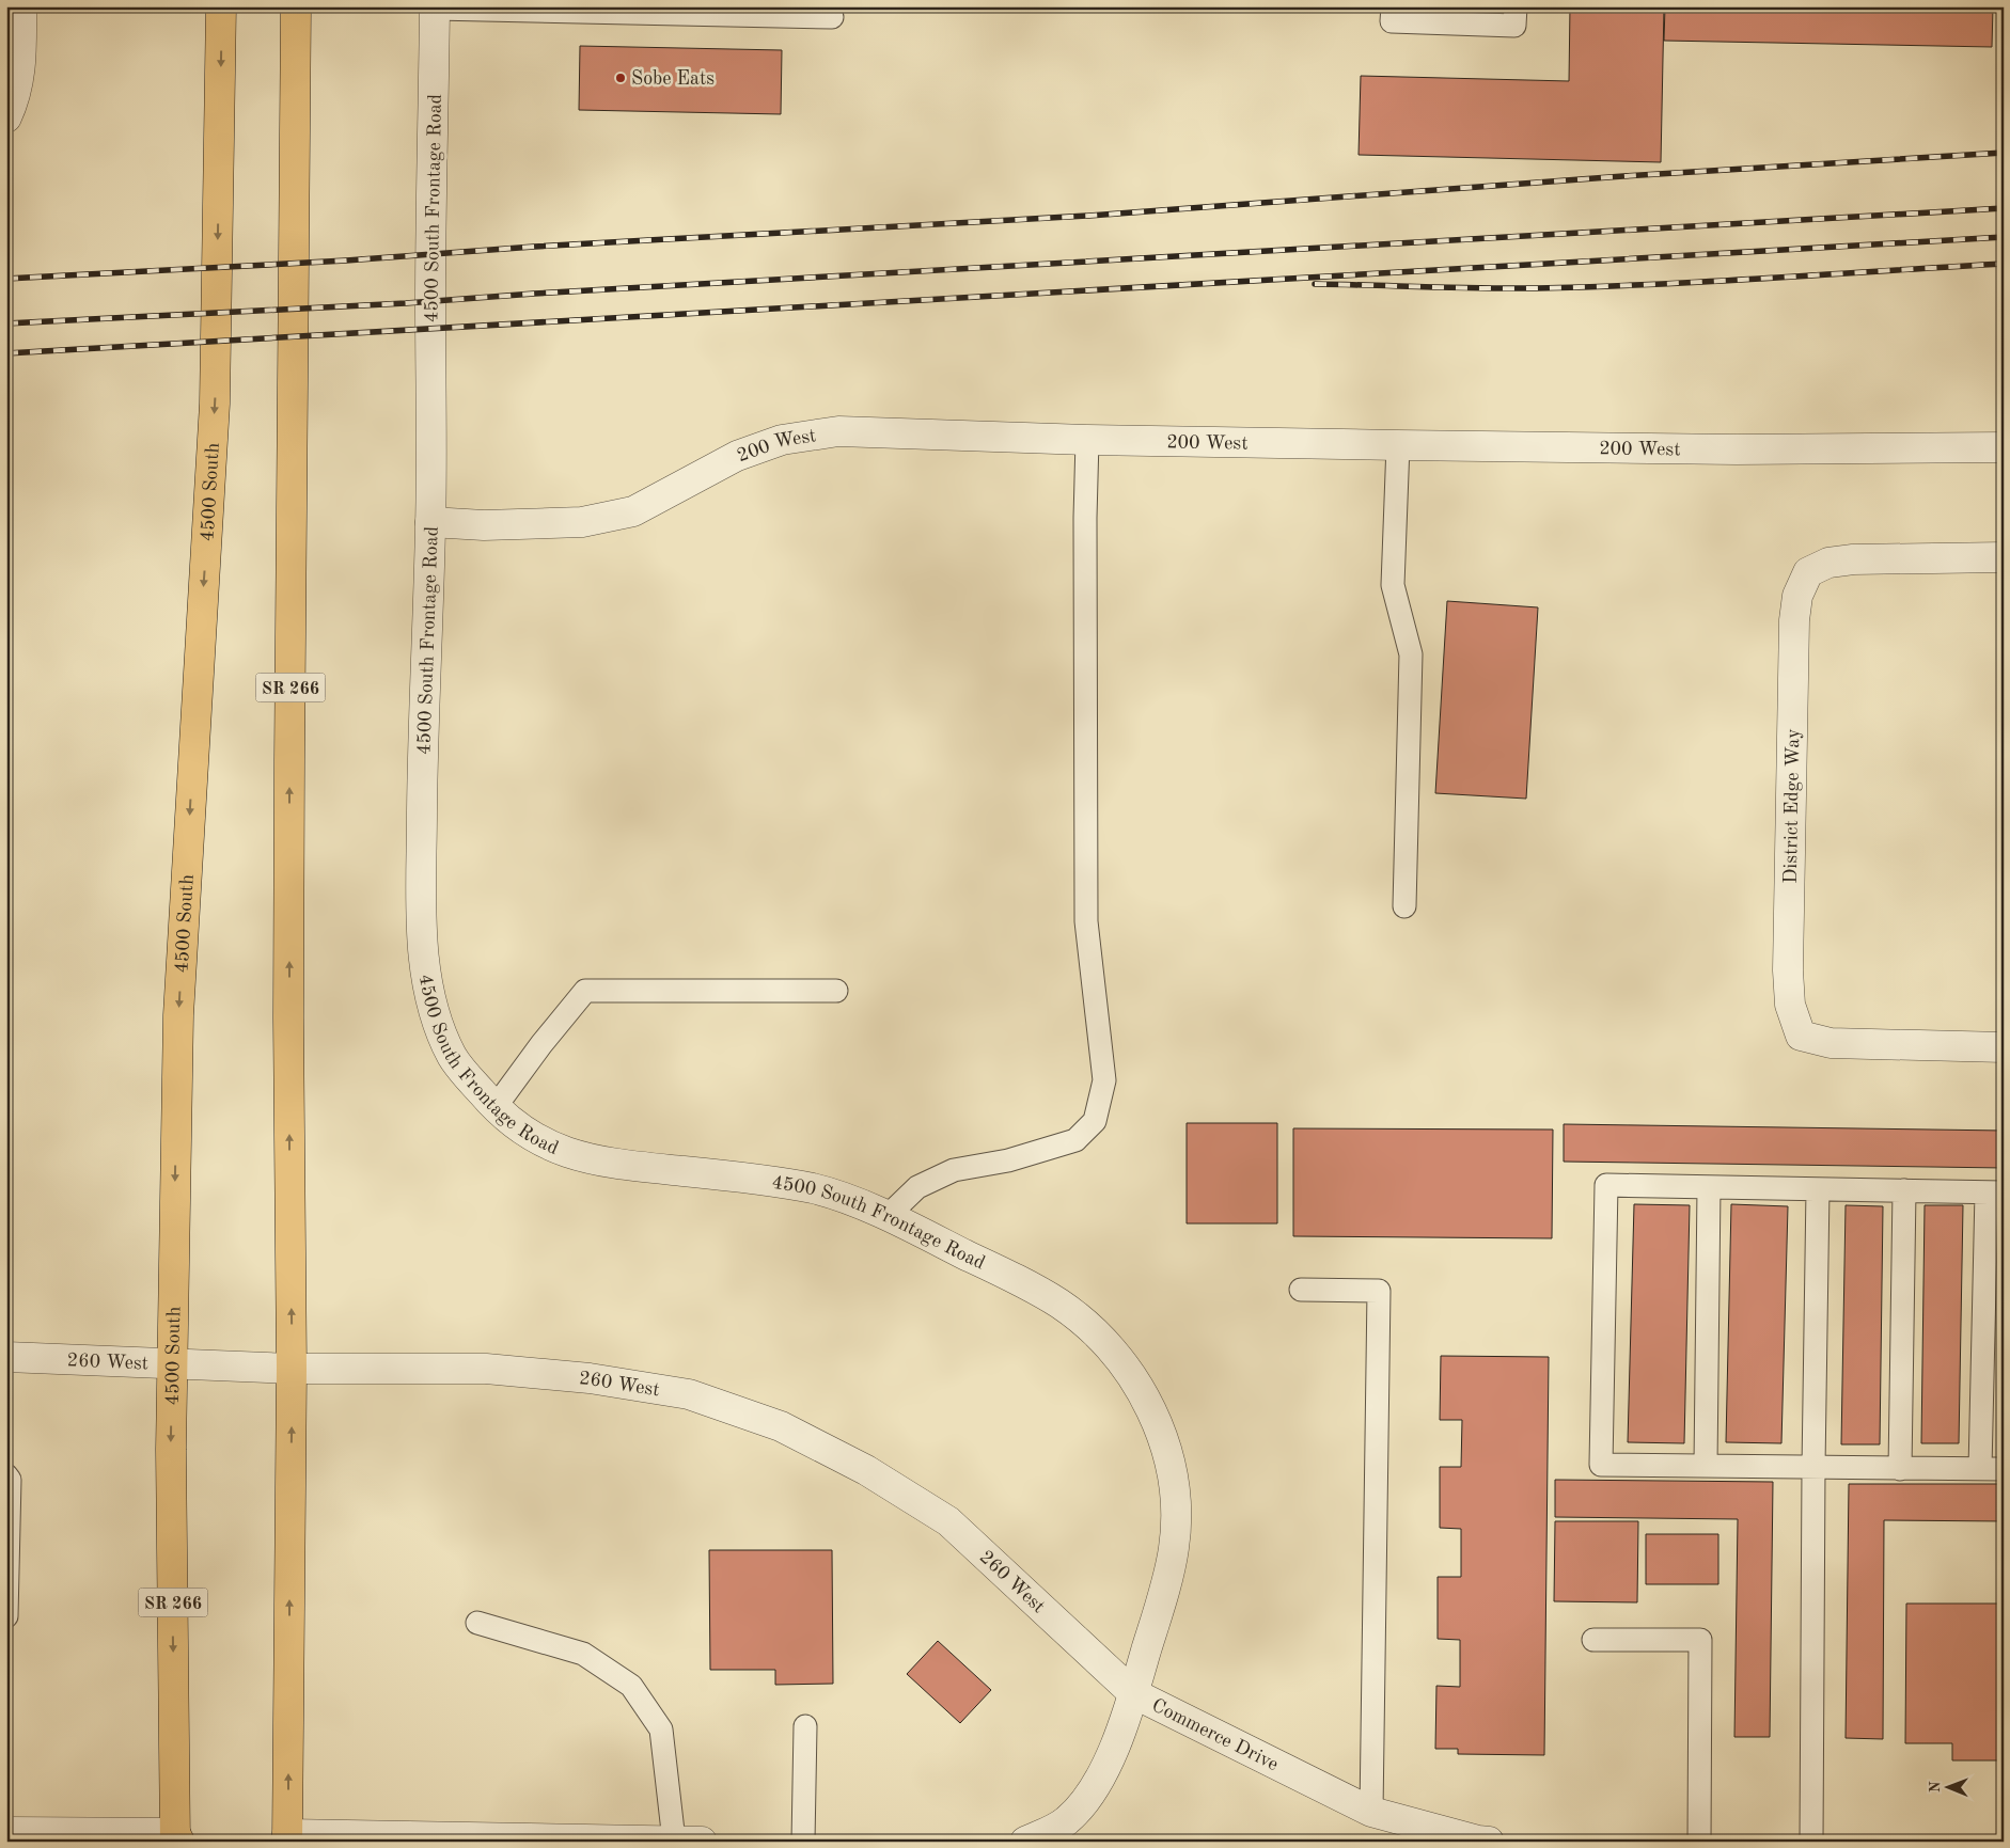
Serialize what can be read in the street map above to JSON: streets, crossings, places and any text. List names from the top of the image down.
{
  "streets": {
    "main road": ["4500 South", "SR 266"],
    "street": [
      "4500 South Frontage Road",
      "200 West",
      "District Edge Way",
      "260 West",
      "Commerce Drive"
    ]
  },
  "crossings": [
    ["4500 South Frontage Road", "200 West"],
    ["4500 South Frontage Road", "260 West"],
    ["4500 South Frontage Road", "Commerce Drive"],
    ["4500 South", "260 West"],
    ["SR 266", "260 West"],
    ["260 West", "Commerce Drive"]
  ],
  "places": ["Sobe Eats"],
  "north": "left"
}
